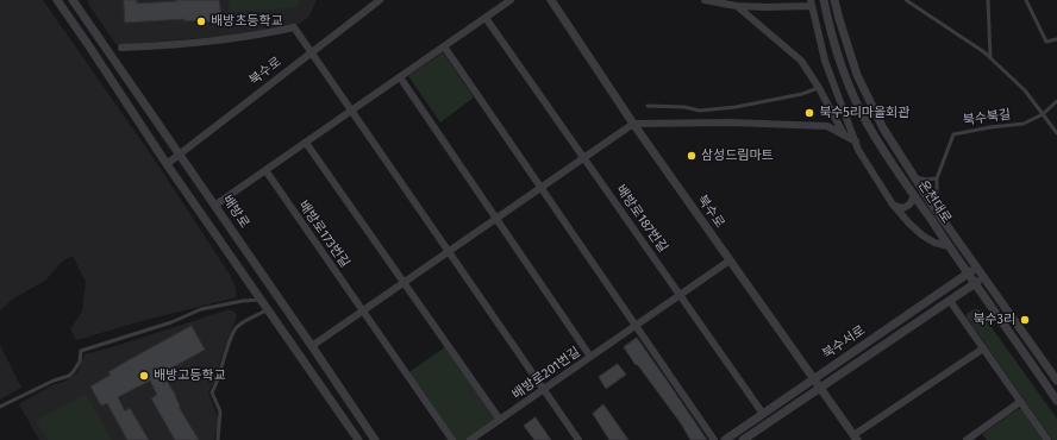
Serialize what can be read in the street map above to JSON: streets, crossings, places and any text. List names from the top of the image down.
{
  "streets": {
    "street": [
      "북수로",
      "온천대로",
      "배방로",
      "배방로187번길",
      "배방로173번길",
      "북수서로",
      "배방로201번길"
    ],
    "lane": ["북수북길"]
  },
  "crossings": [
    ["북수로", "배방로"],
    ["북수로", "북수서로"],
    ["북수로", "배방로201번길"],
    ["온천대로", "북수서로"],
    ["배방로187번길", "배방로201번길"]
  ],
  "places": [
    "배방초등학교",
    "북수5리마을회관",
    "삼성드림마트",
    "북수3리",
    "배방고등학교"
  ]
}
